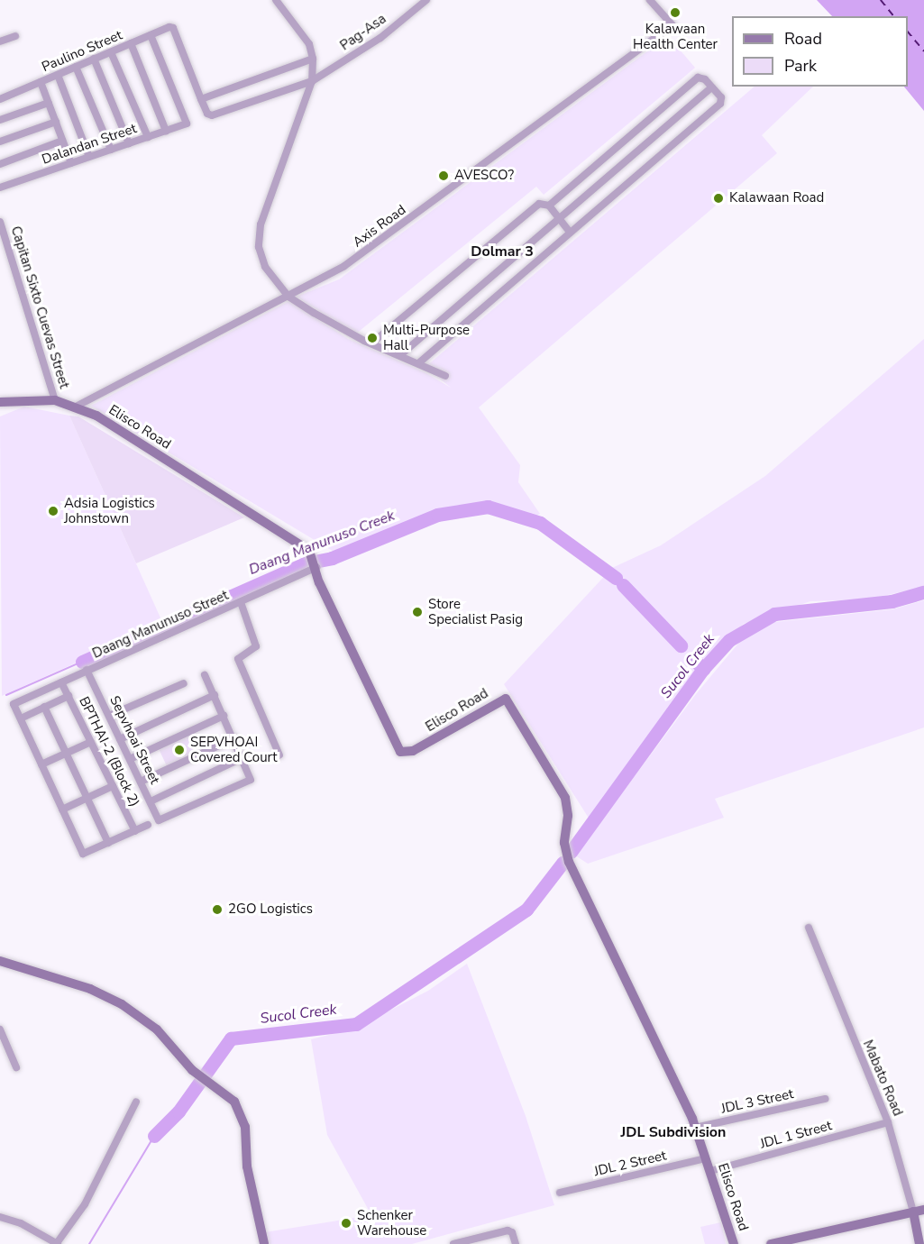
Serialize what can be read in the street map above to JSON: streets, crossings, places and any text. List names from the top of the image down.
{
  "streets": {
    "main road": ["Elisco Road", "Mabato Road"],
    "street": [
      "Pag-Asa",
      "Paulino Street",
      "Dalandan Street",
      "Axis Road",
      "Capitan Sixto Cuevas Street",
      "Daang Manunuso Street",
      "Sepvhoai Street",
      "BPTHAI-2 (Block 2)",
      "JDL 3 Street",
      "JDL 1 Street",
      "JDL 2 Street"
    ]
  },
  "crossings": [
    ["Pag-Asa", "Paulino Street"],
    ["Paulino Street", "Dalandan Street"],
    ["Axis Road", "Elisco Road"],
    ["Capitan Sixto Cuevas Street", "Elisco Road"],
    ["Elisco Road", "Daang Manunuso Street"],
    ["Elisco Road", "JDL 3 Street"],
    ["Elisco Road", "JDL 1 Street"],
    ["Elisco Road", "JDL 2 Street"],
    ["Daang Manunuso Street", "Sepvhoai Street"],
    ["Daang Manunuso Street", "BPTHAI-2 (Block 2)"],
    ["Mabato Road", "JDL 1 Street"]
  ],
  "districts": ["Dolmar 3", "JDL Subdivision"],
  "water": ["Daang Manunuso Creek", "Sucol Creek"],
  "places": [
    "Kalawaan Health Center",
    "AVESCO?",
    "Kalawaan Road",
    "Multi-Purpose Hall",
    "Adsia Logistics Johnstown",
    "Store Specialist Pasig",
    "SEPVHOAI Covered Court",
    "2GO Logistics",
    "Schenker Warehouse"
  ],
  "legend": ["Road", "Park"]
}
